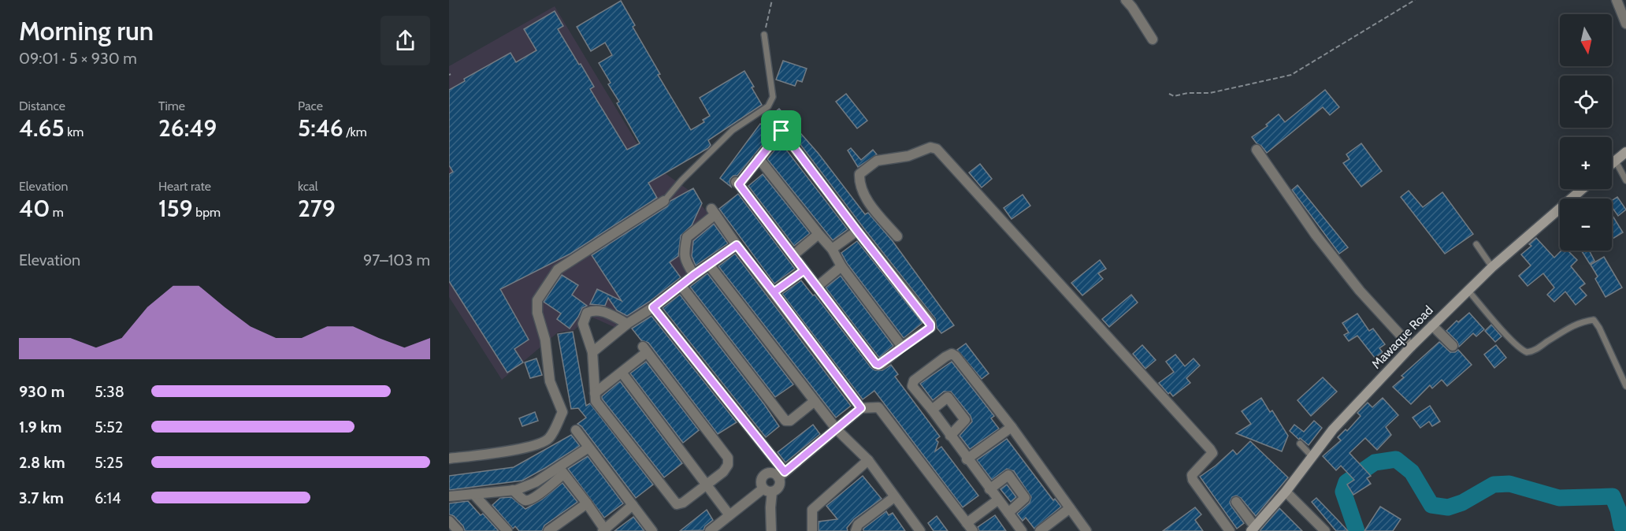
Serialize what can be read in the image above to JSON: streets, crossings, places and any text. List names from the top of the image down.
{
  "streets": {
    "main road": ["Mawaque Road"]
  },
  "north": "bottom",
  "page": {
    "heading": ["Morning run", "09:01 · 5 × 930 m"],
    "map_buttons": ["+", "−"],
    "stats": [
      ["Distance", "4.65 km"],
      ["Time", "26:49"],
      ["Pace", "5:46 /km"],
      ["Elevation", "40 m"],
      ["Heart rate", "159 bpm"],
      ["kcal", "279"]
    ],
    "chart": ["Elevation", "97–103 m"],
    "list": [
      {
        "name": "930 m",
        "note": "5:38"
      },
      {
        "name": "1.9 km",
        "note": "5:52"
      },
      {
        "name": "2.8 km",
        "note": "5:25"
      },
      {
        "name": "3.7 km",
        "note": "6:14"
      }
    ]
  }
}
